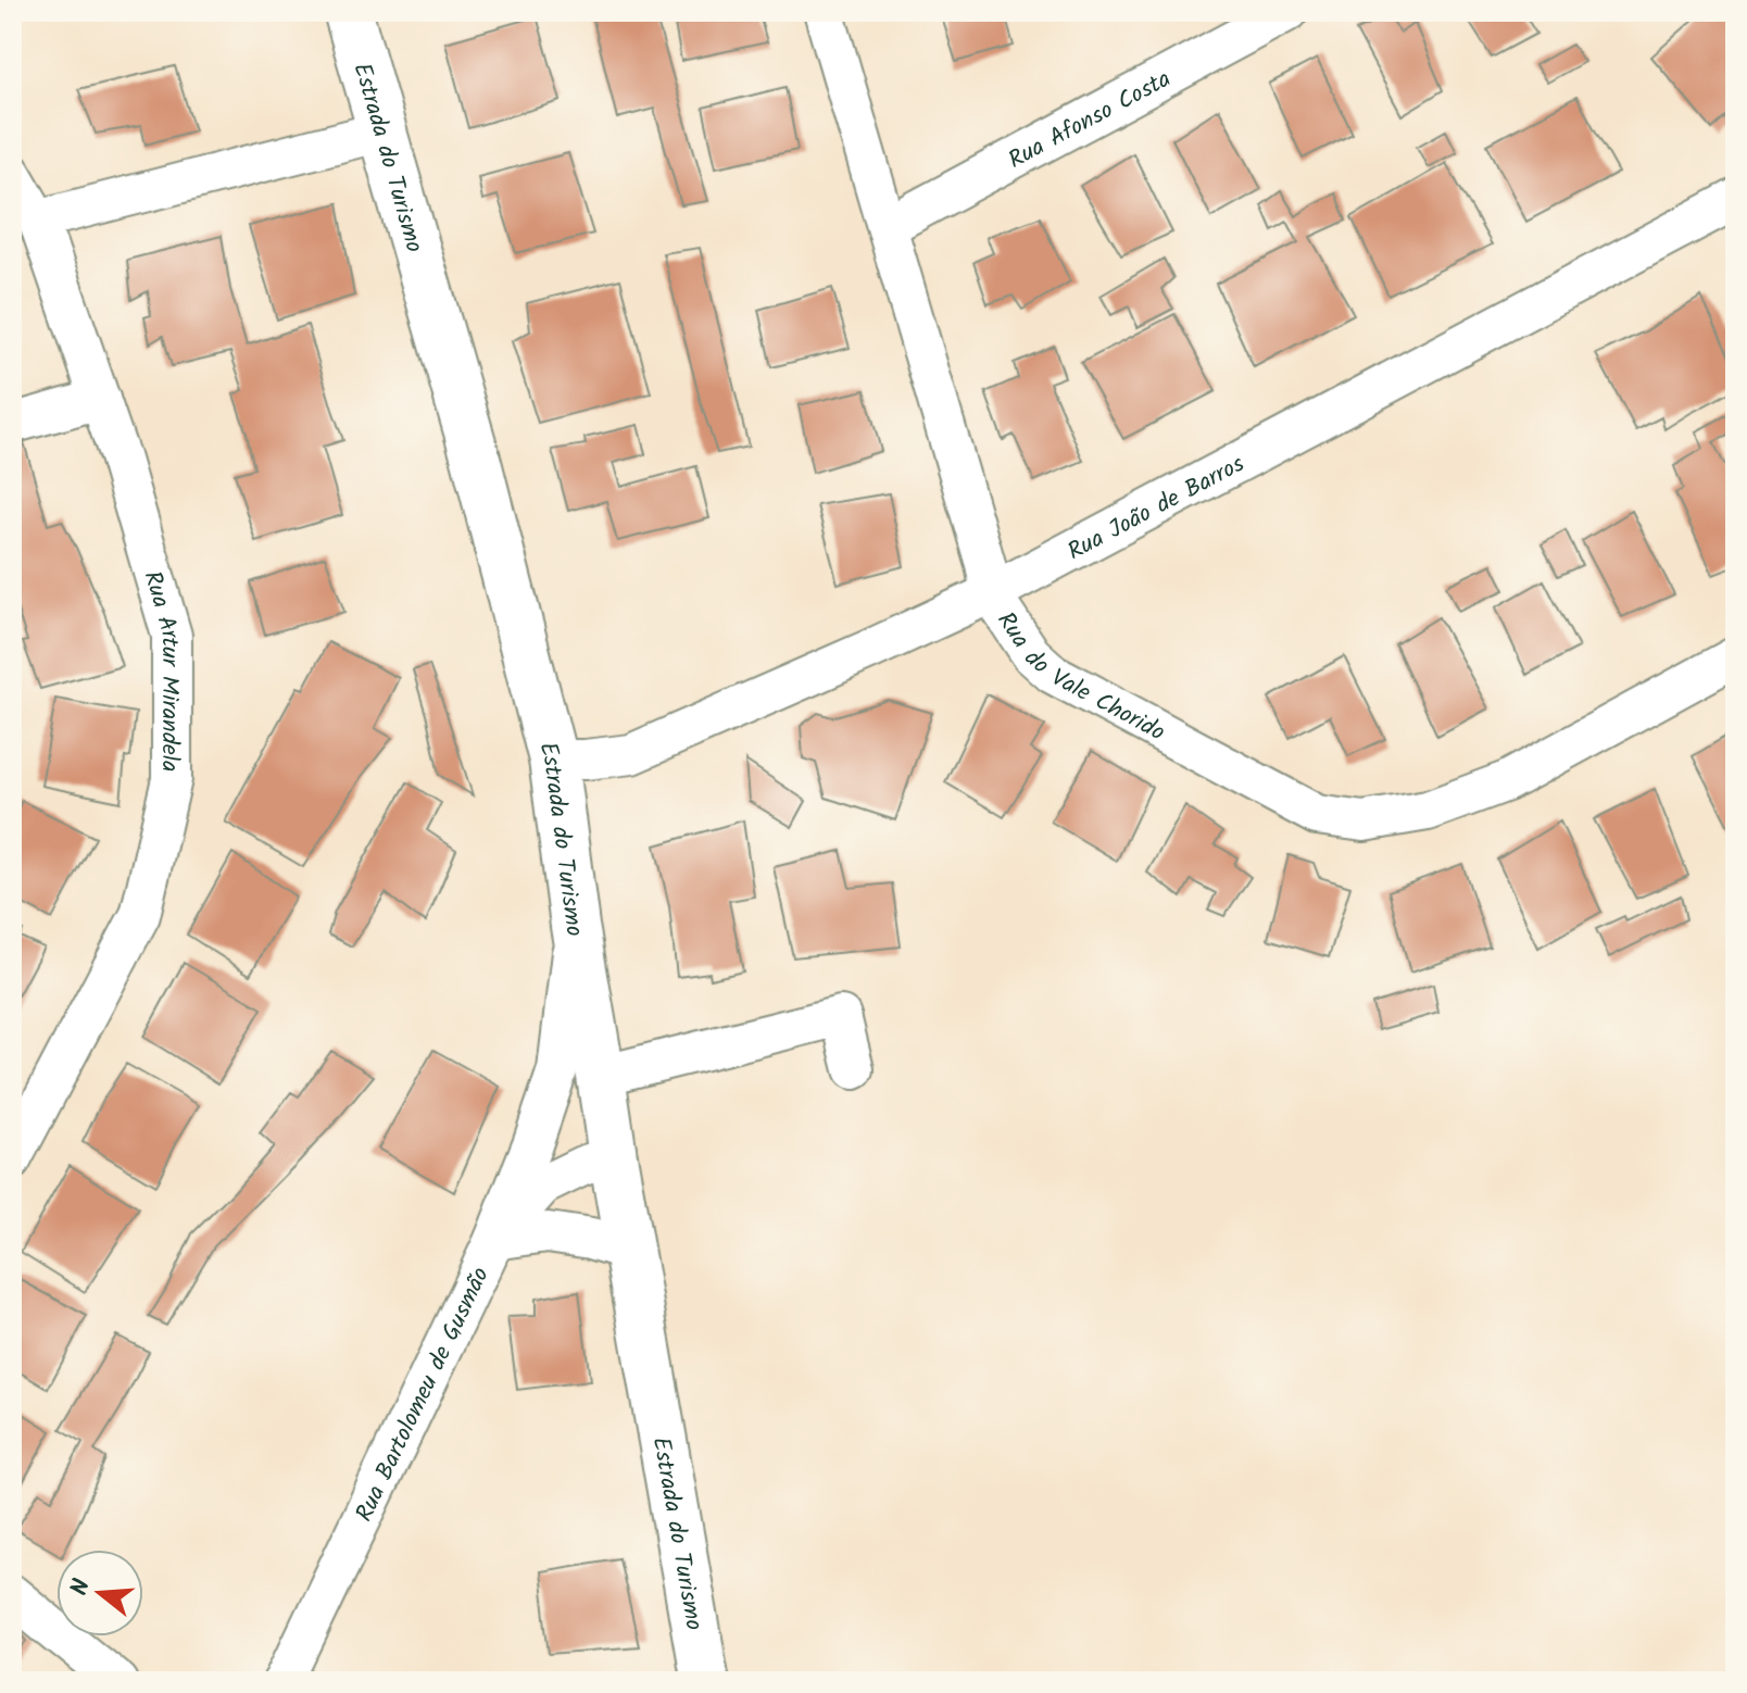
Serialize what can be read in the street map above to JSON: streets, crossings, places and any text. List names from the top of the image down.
{
  "streets": {
    "main road": ["Estrada do Turismo"],
    "street": [
      "Rua Afonso Costa",
      "Rua João de Barros",
      "Rua do Vale Chorido",
      "Rua Artur Mirandela",
      "Rua Bartolomeu de Gusmão"
    ]
  },
  "crossings": [
    ["Rua Afonso Costa", "Rua do Vale Chorido"],
    ["Estrada do Turismo", "Rua João de Barros"],
    ["Estrada do Turismo", "Rua Bartolomeu de Gusmão"],
    ["Rua João de Barros", "Rua do Vale Chorido"]
  ],
  "north": "left"
}
